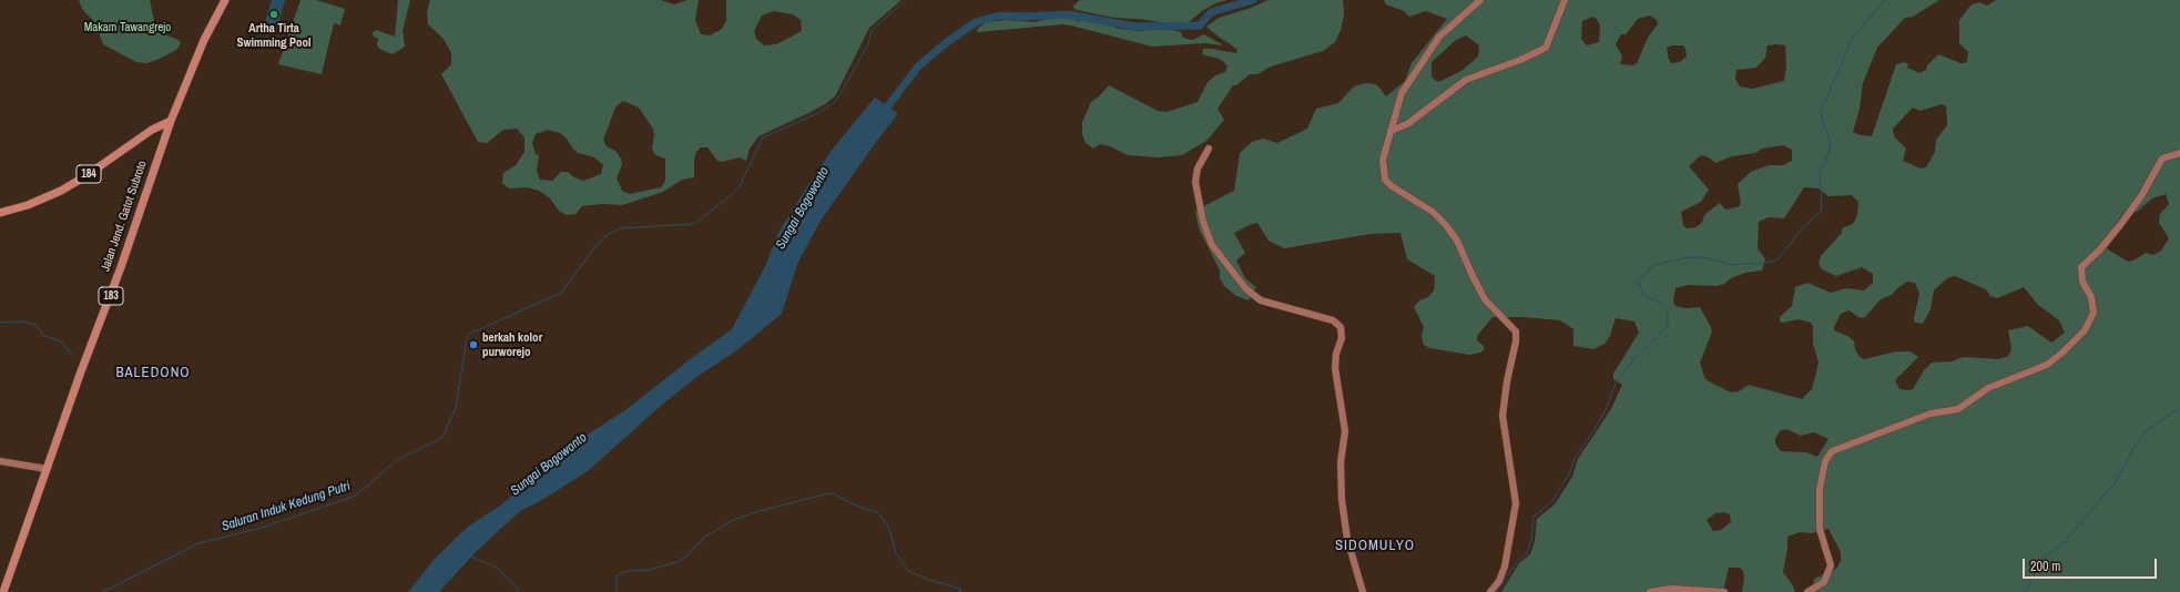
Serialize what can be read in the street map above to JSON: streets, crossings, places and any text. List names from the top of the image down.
{
  "streets": {
    "main road": ["184", "Jalan Jend. Gatot Subroto", "183"]
  },
  "crossings": [
    ["184", "Jalan Jend. Gatot Subroto"]
  ],
  "districts": ["BALEDONO", "SIDOMULYO"],
  "water": ["Sungai Bogowonto", "Saluran Induk Kedung Putri"],
  "parks": ["Makam Tawangrejo"],
  "places": ["Artha Tirta Swimming Pool", "berkah kolor purworejo"],
  "scale_bar": "200 m"
}
